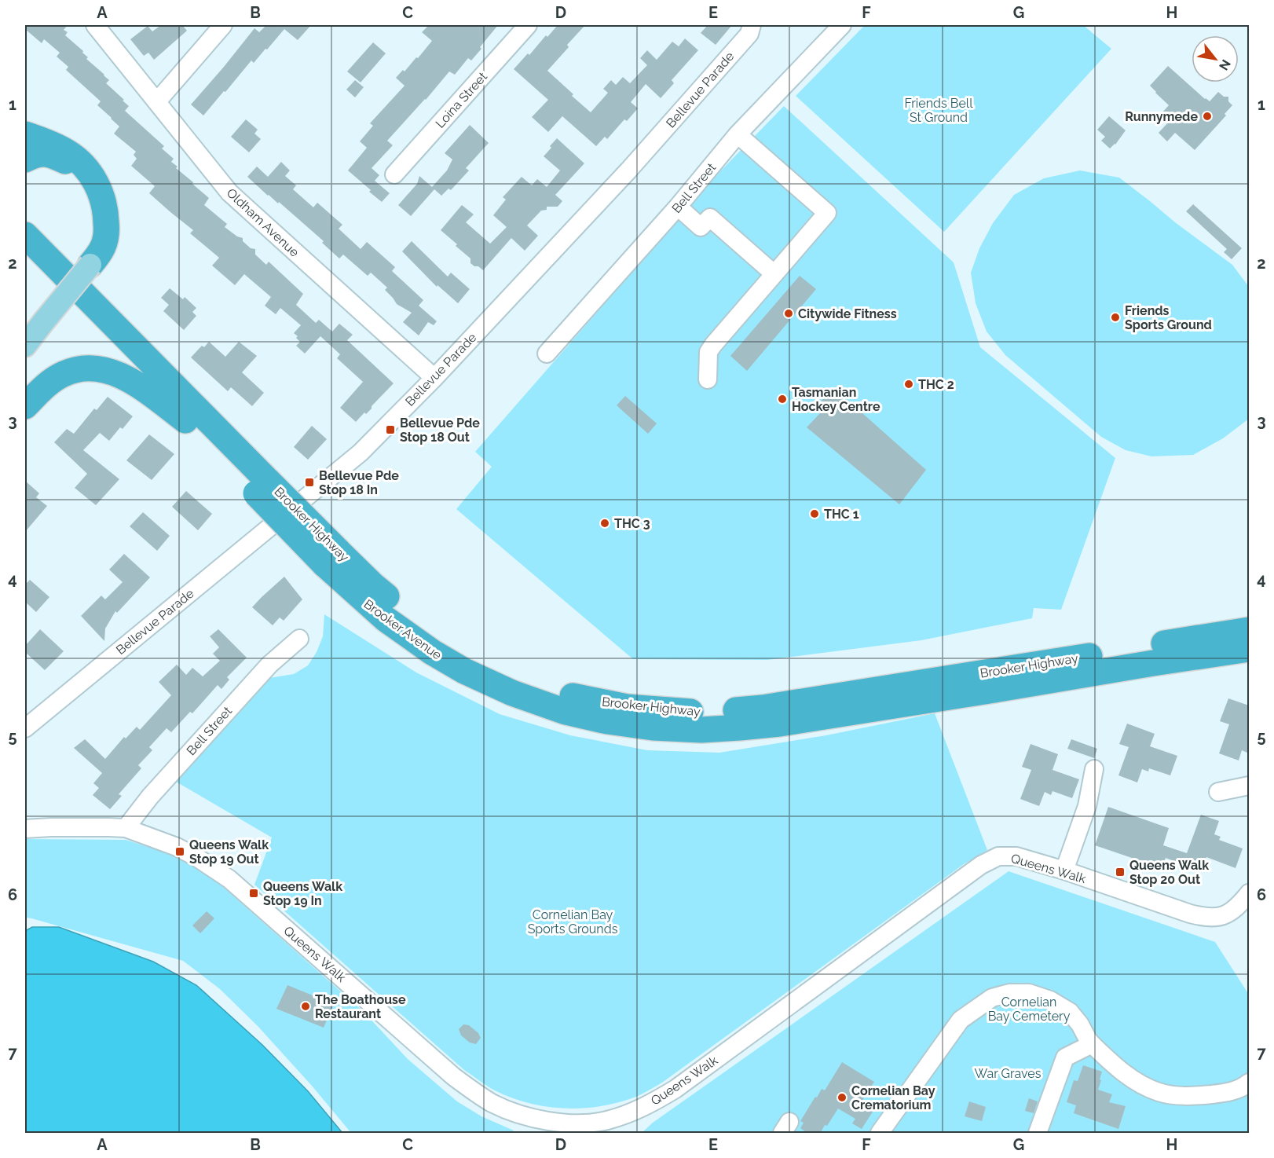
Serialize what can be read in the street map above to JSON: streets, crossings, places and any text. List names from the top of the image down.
{
  "streets": {
    "highway": ["Brooker Highway", "Brooker Avenue"],
    "street": [
      "Bellevue Parade",
      "Loina Street",
      "Bell Street",
      "Oldham Avenue",
      "Queens Walk"
    ]
  },
  "crossings": [
    ["Bellevue Parade", "Oldham Avenue"],
    ["Bell Street", "Queens Walk"],
    ["Brooker Highway", "Brooker Avenue"]
  ],
  "parks": [
    "Friends Bell St Ground",
    "Cornelian Bay Sports Grounds",
    "Cornelian Bay Cemetery",
    "War Graves"
  ],
  "places": {
    "other": [
      "Runnymede",
      "Citywide Fitness",
      "Friends Sports Ground",
      "THC 2",
      "Tasmanian Hockey Centre",
      "THC 1",
      "THC 3",
      "The Boathouse Restaurant",
      "Cornelian Bay Crematorium"
    ],
    "transit": [
      "Bellevue Pde Stop 18 Out",
      "Bellevue Pde Stop 18 In",
      "Queens Walk Stop 19 Out",
      "Queens Walk Stop 20 Out",
      "Queens Walk Stop 19 In"
    ]
  },
  "north": "bottom right",
  "grid": {
    "columns": [
      "A",
      "B",
      "C",
      "D",
      "E",
      "F",
      "G",
      "H"
    ],
    "rows": [
      "1",
      "2",
      "3",
      "4",
      "5",
      "6",
      "7"
    ]
  }
}
